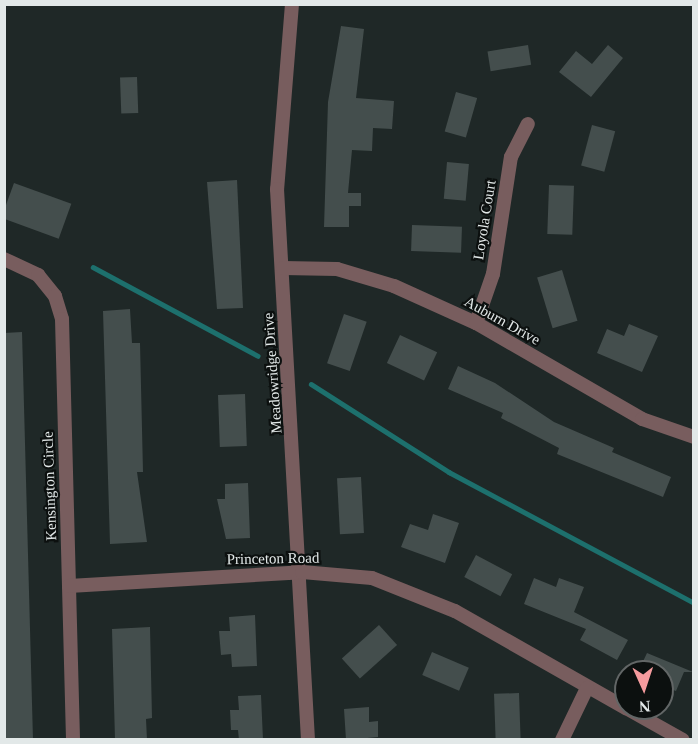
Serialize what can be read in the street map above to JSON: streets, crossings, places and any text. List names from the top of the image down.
{
  "streets": {
    "street": [
      "Loyola Court",
      "Auburn Drive",
      "Meadowridge Drive",
      "Kensington Circle",
      "Princeton Road"
    ]
  },
  "crossings": [
    ["Loyola Court", "Auburn Drive"],
    ["Auburn Drive", "Meadowridge Drive"],
    ["Meadowridge Drive", "Princeton Road"],
    ["Kensington Circle", "Princeton Road"]
  ],
  "north": "bottom"
}
